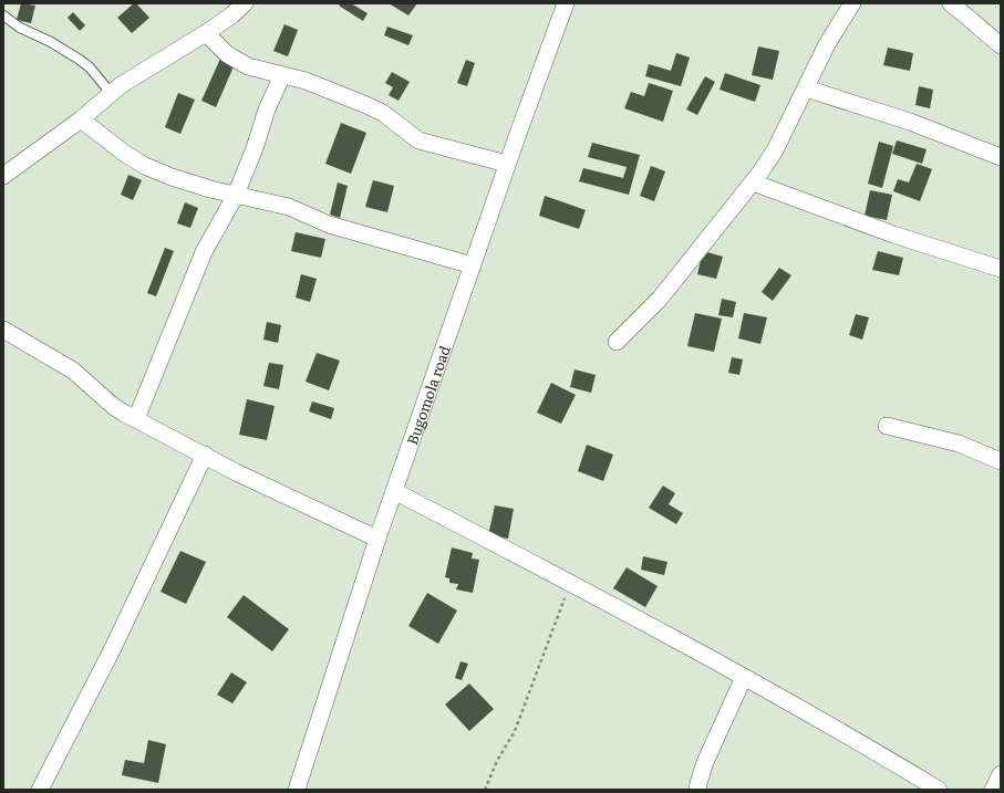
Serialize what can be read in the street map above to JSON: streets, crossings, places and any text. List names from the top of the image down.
{
  "streets": {
    "street": ["Bugomola road"]
  }
}
